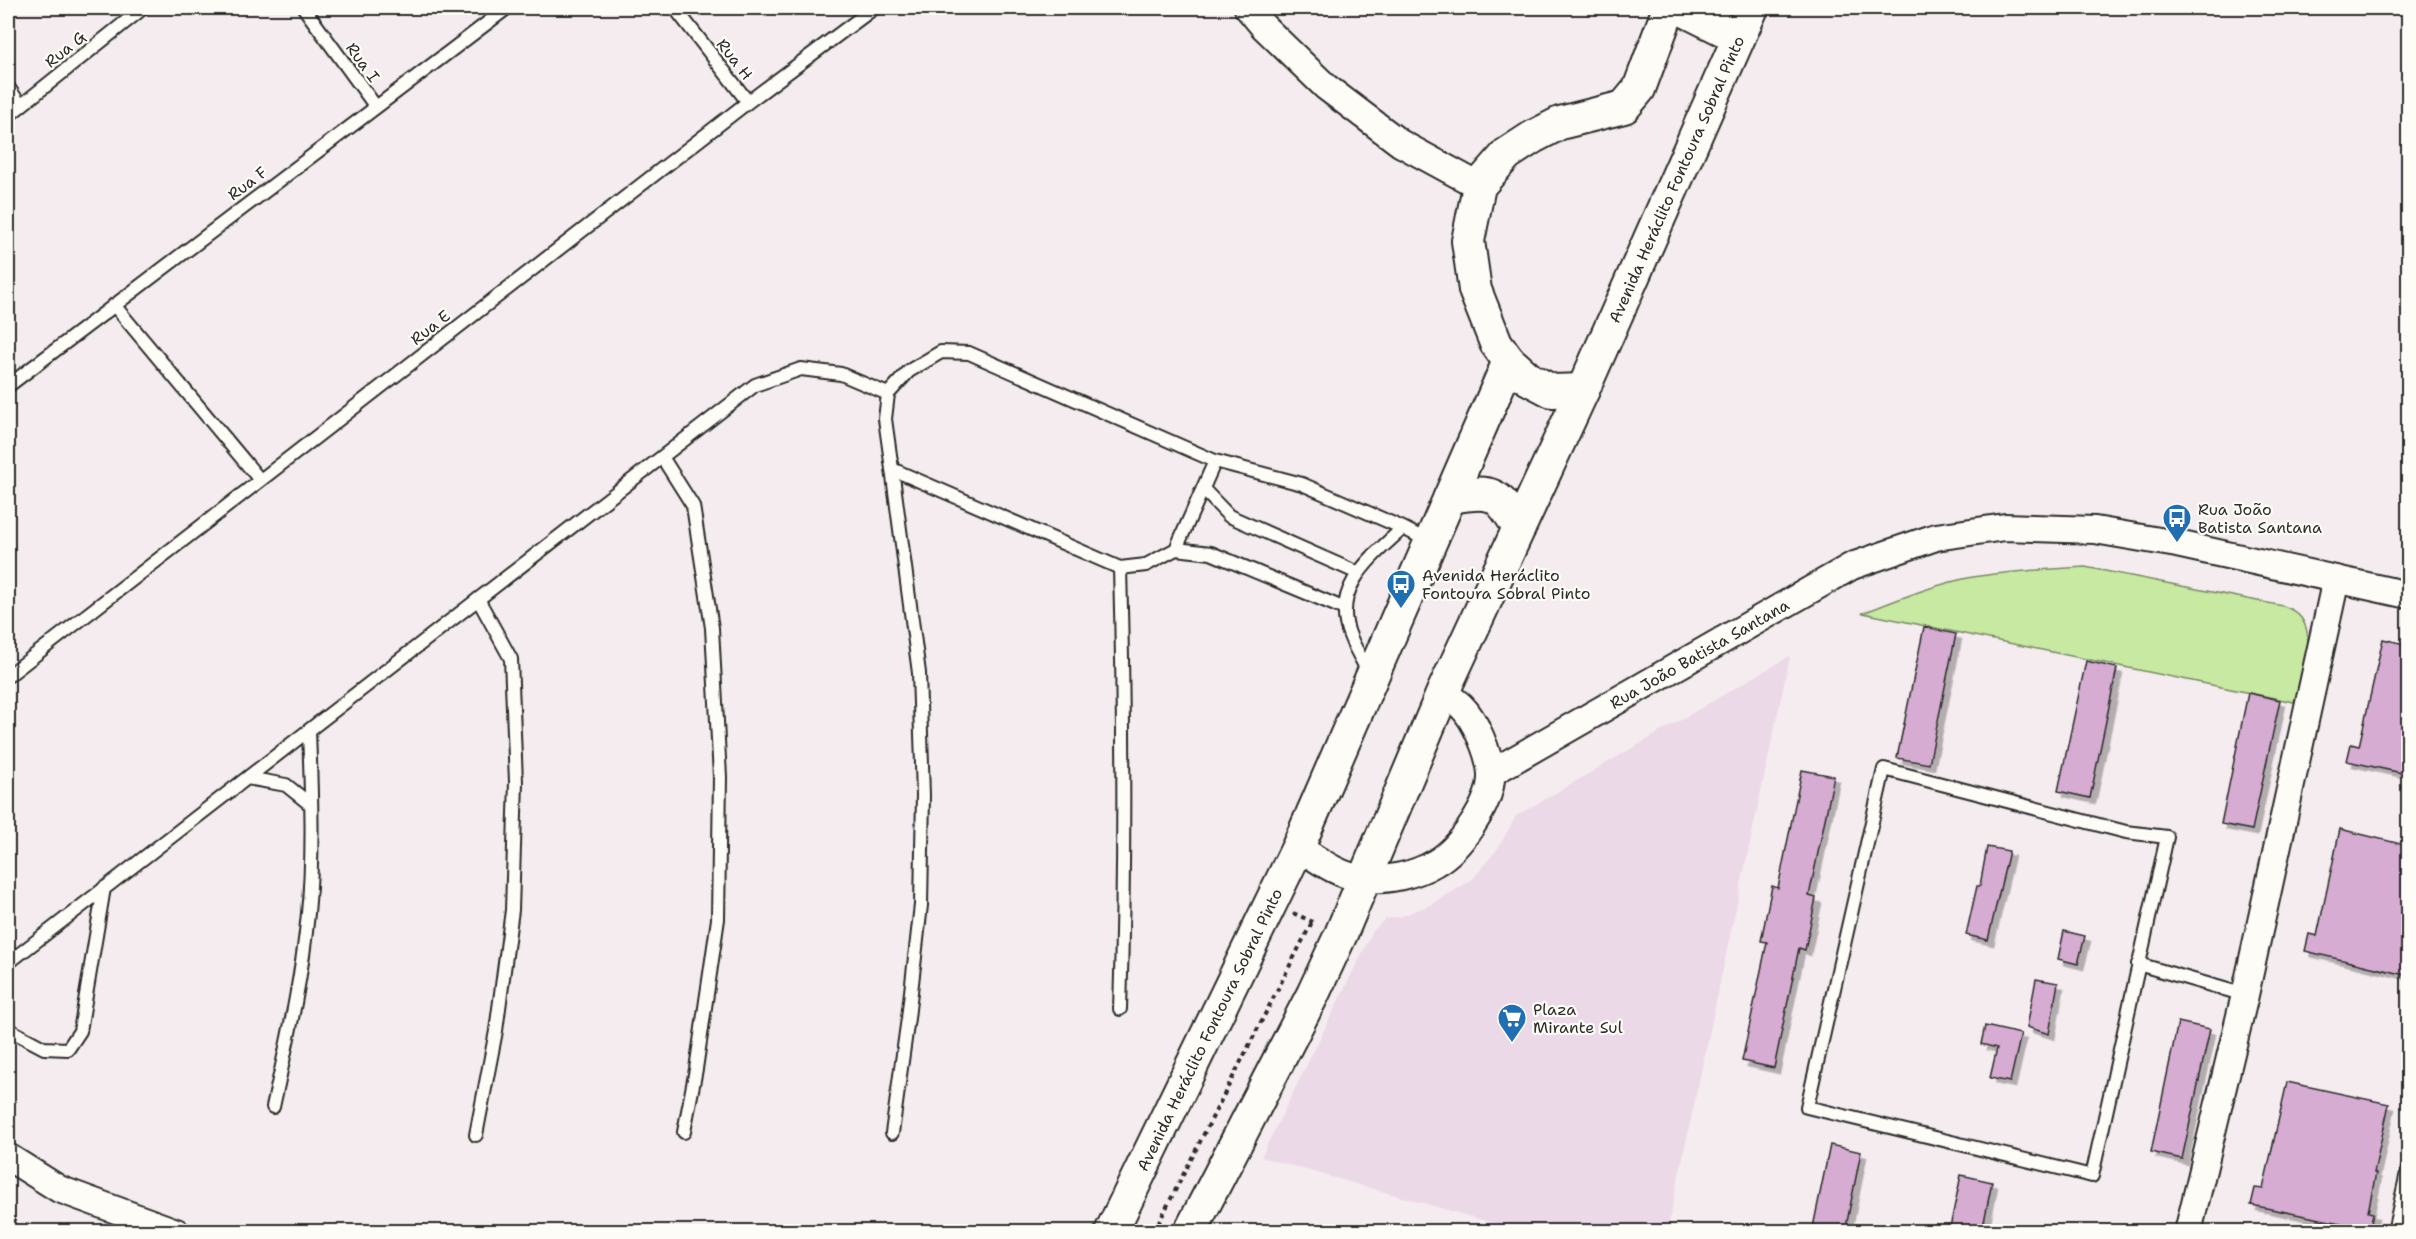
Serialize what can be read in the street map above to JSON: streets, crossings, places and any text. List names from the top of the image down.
{
  "streets": {
    "street": ["Avenida Heráclito Fontoura Sobral Pinto", "Rua João Batista Santana"],
    "lane": [
      "Rua G",
      "Rua H",
      "Rua I",
      "Rua F",
      "Rua E"
    ]
  },
  "crossings": [
    ["Rua H", "Rua E"],
    ["Rua I", "Rua F"]
  ],
  "places": {
    "bus stop": ["Rua João Batista Santana", "Avenida Heráclito Fontoura Sobral Pinto"],
    "supermarket": ["Plaza Mirante Sul"]
  }
}
